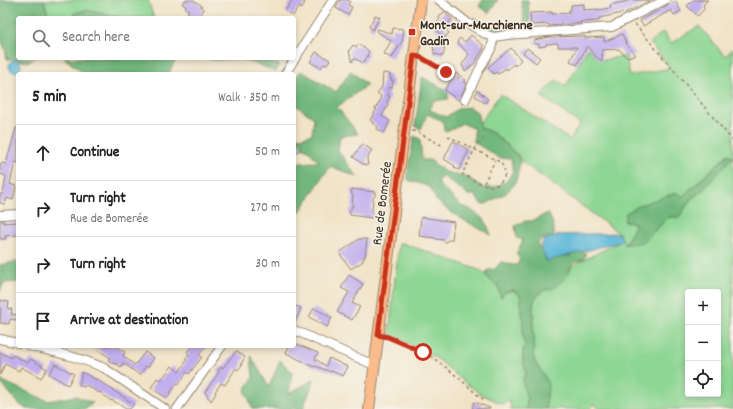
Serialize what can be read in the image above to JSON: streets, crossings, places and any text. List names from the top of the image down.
{
  "streets": {
    "main road": ["Rue de Bomerée"]
  },
  "places": {
    "transit": ["Mont-sur-Marchienne Gadin"]
  },
  "page": {
    "search": "Search here",
    "heading": ["5 min", "Walk · 350 m"],
    "list": [
      ["Continue", "50 m"],
      ["Turn right", "Rue de Bomerée", "270 m"],
      ["Turn right", "30 m"],
      "Arrive at destination"
    ],
    "map_buttons": ["+", "−"]
  }
}
